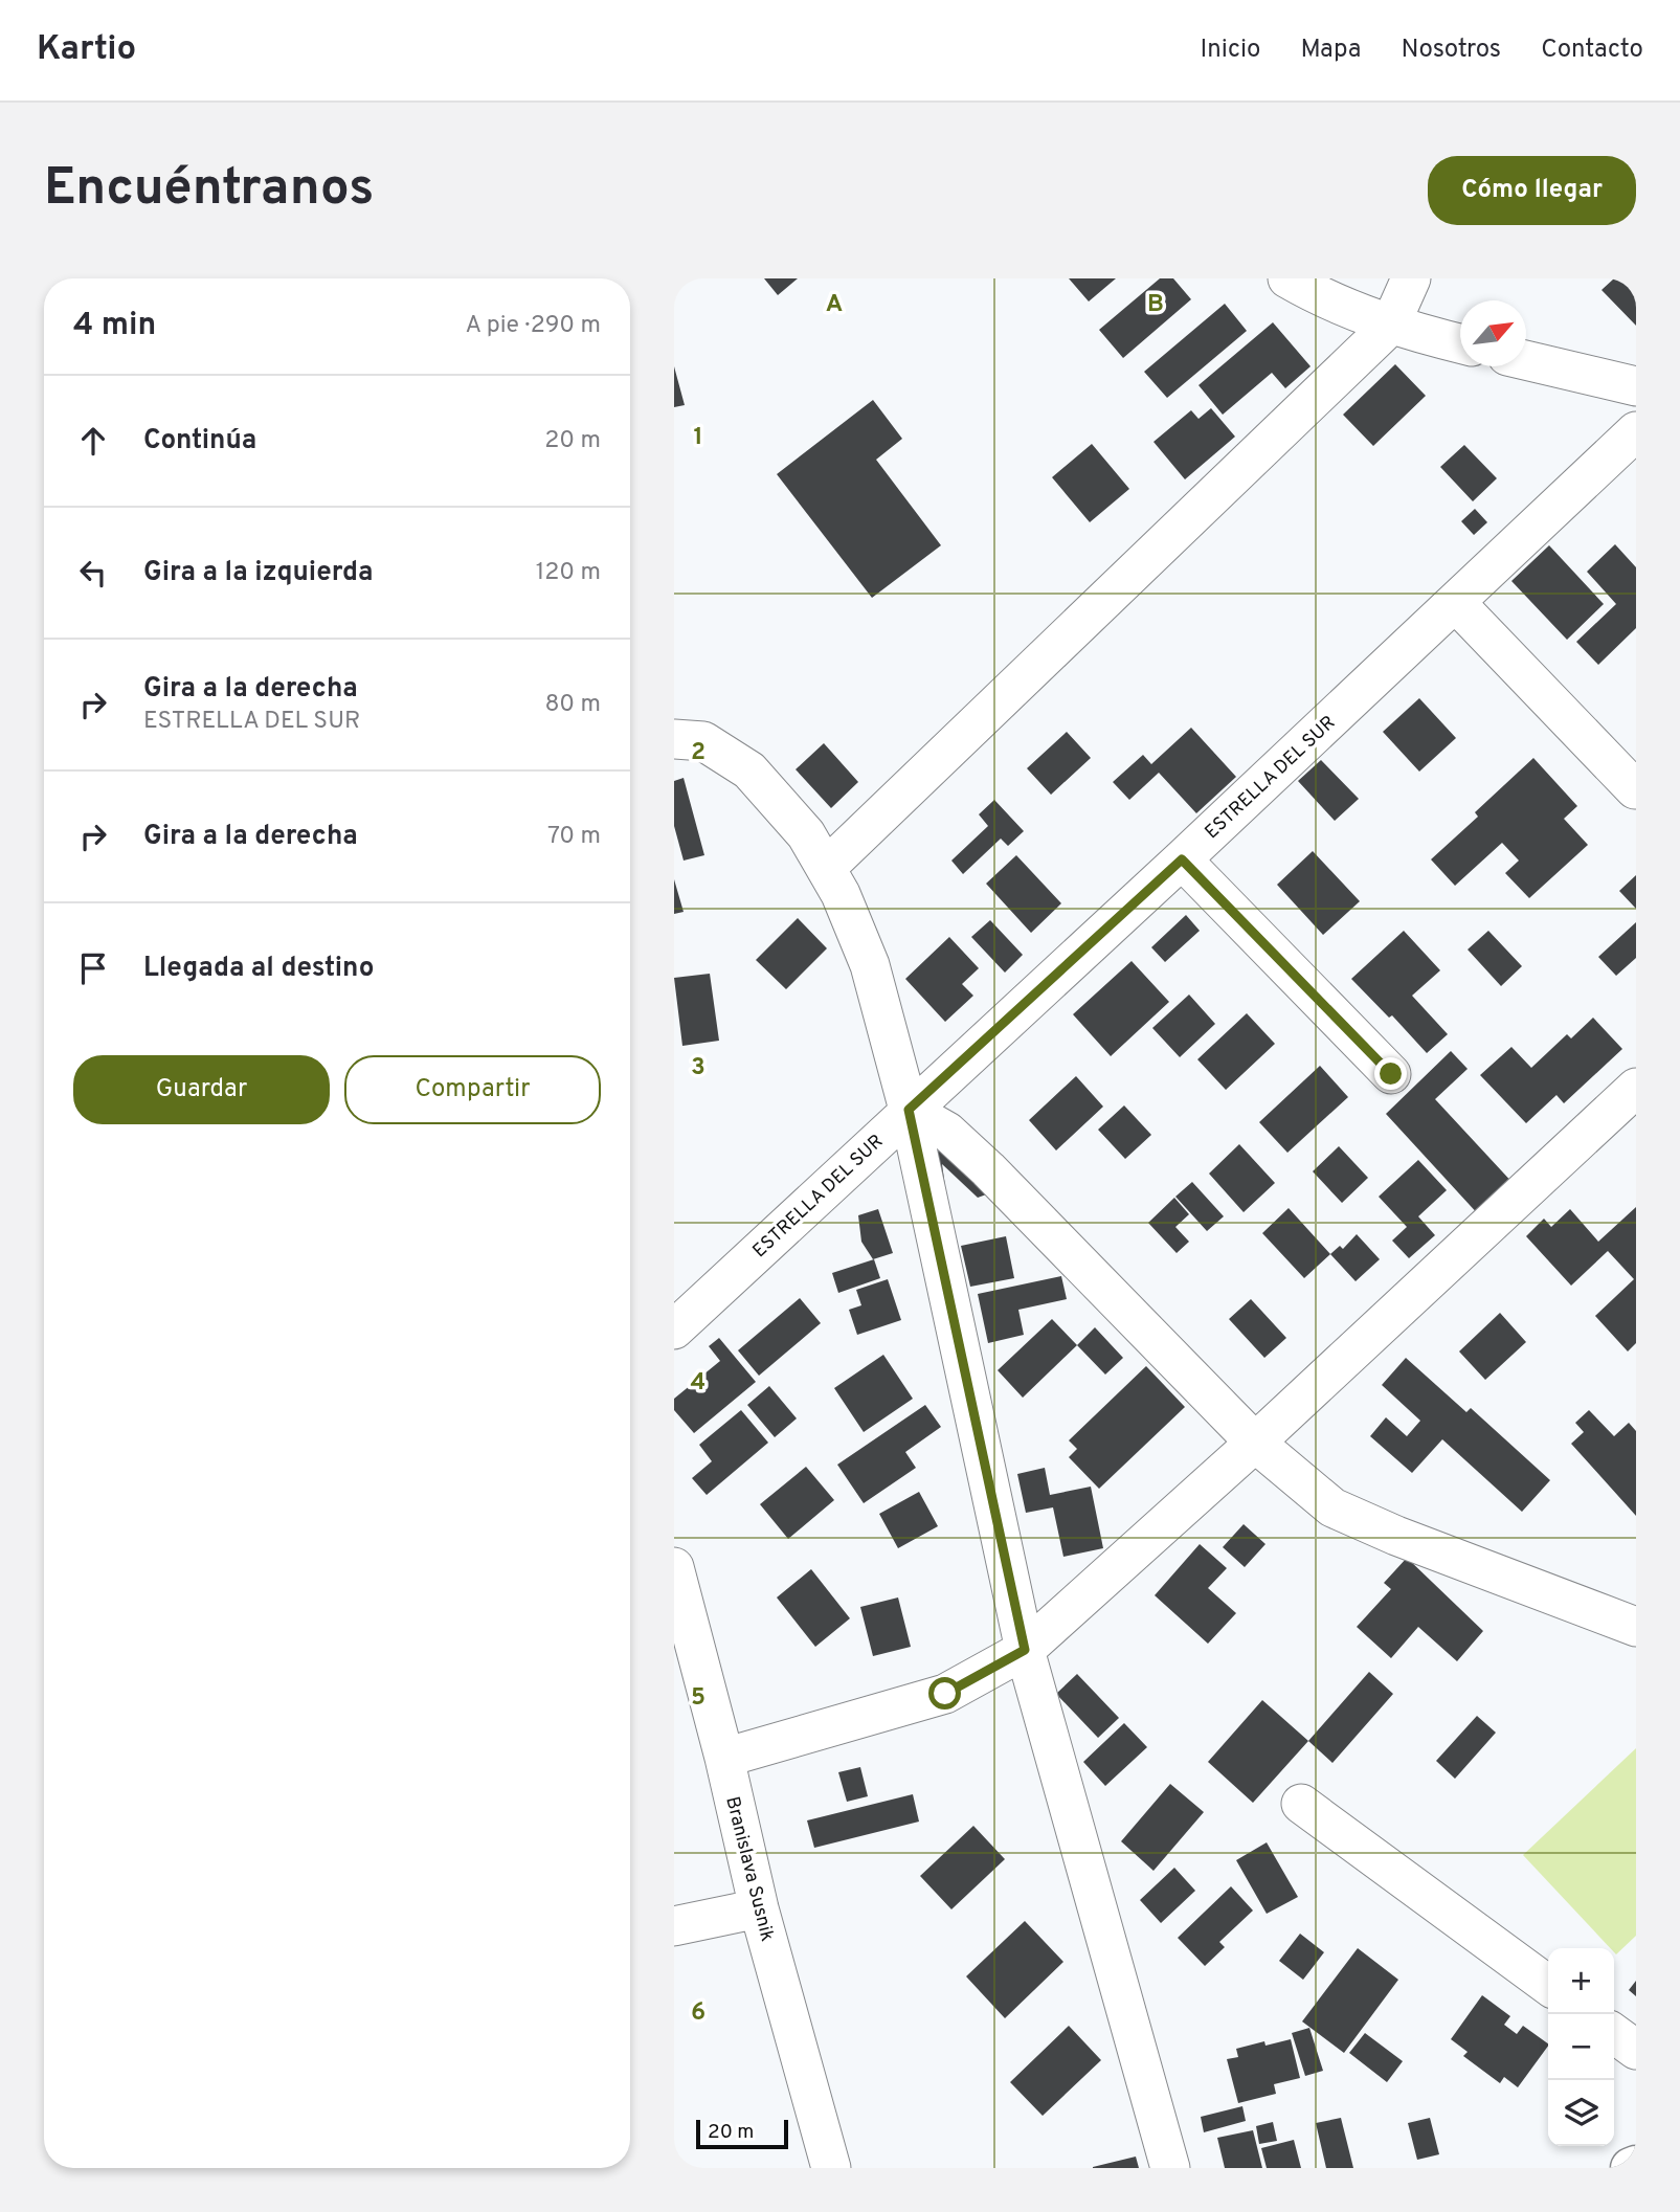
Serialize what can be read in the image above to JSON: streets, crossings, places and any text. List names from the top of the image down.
{
  "streets": {
    "street": ["ESTRELLA DEL SUR", "Branislava Susnik"]
  },
  "scale_bar": "20 m",
  "north": "top right",
  "page": {
    "header": "Kartio",
    "nav": [
      "Inicio",
      "Mapa",
      "Nosotros",
      "Contacto"
    ],
    "buttons": [
      "Cómo llegar",
      ["Guardar", "Compartir"]
    ],
    "title": "Encuéntranos",
    "heading": ["4 min", "A pie · 290 m"],
    "list": [
      ["Continúa", "20 m"],
      ["Gira a la izquierda", "120 m"],
      ["Gira a la derecha", "ESTRELLA DEL SUR", "80 m"],
      ["Gira a la derecha", "70 m"],
      "Llegada al destino"
    ],
    "map_buttons": ["+", "−"],
    "scale": "20 m"
  },
  "grid": {
    "columns": ["A", "B"],
    "rows": [
      "1",
      "2",
      "3",
      "4",
      "5",
      "6"
    ]
  }
}
